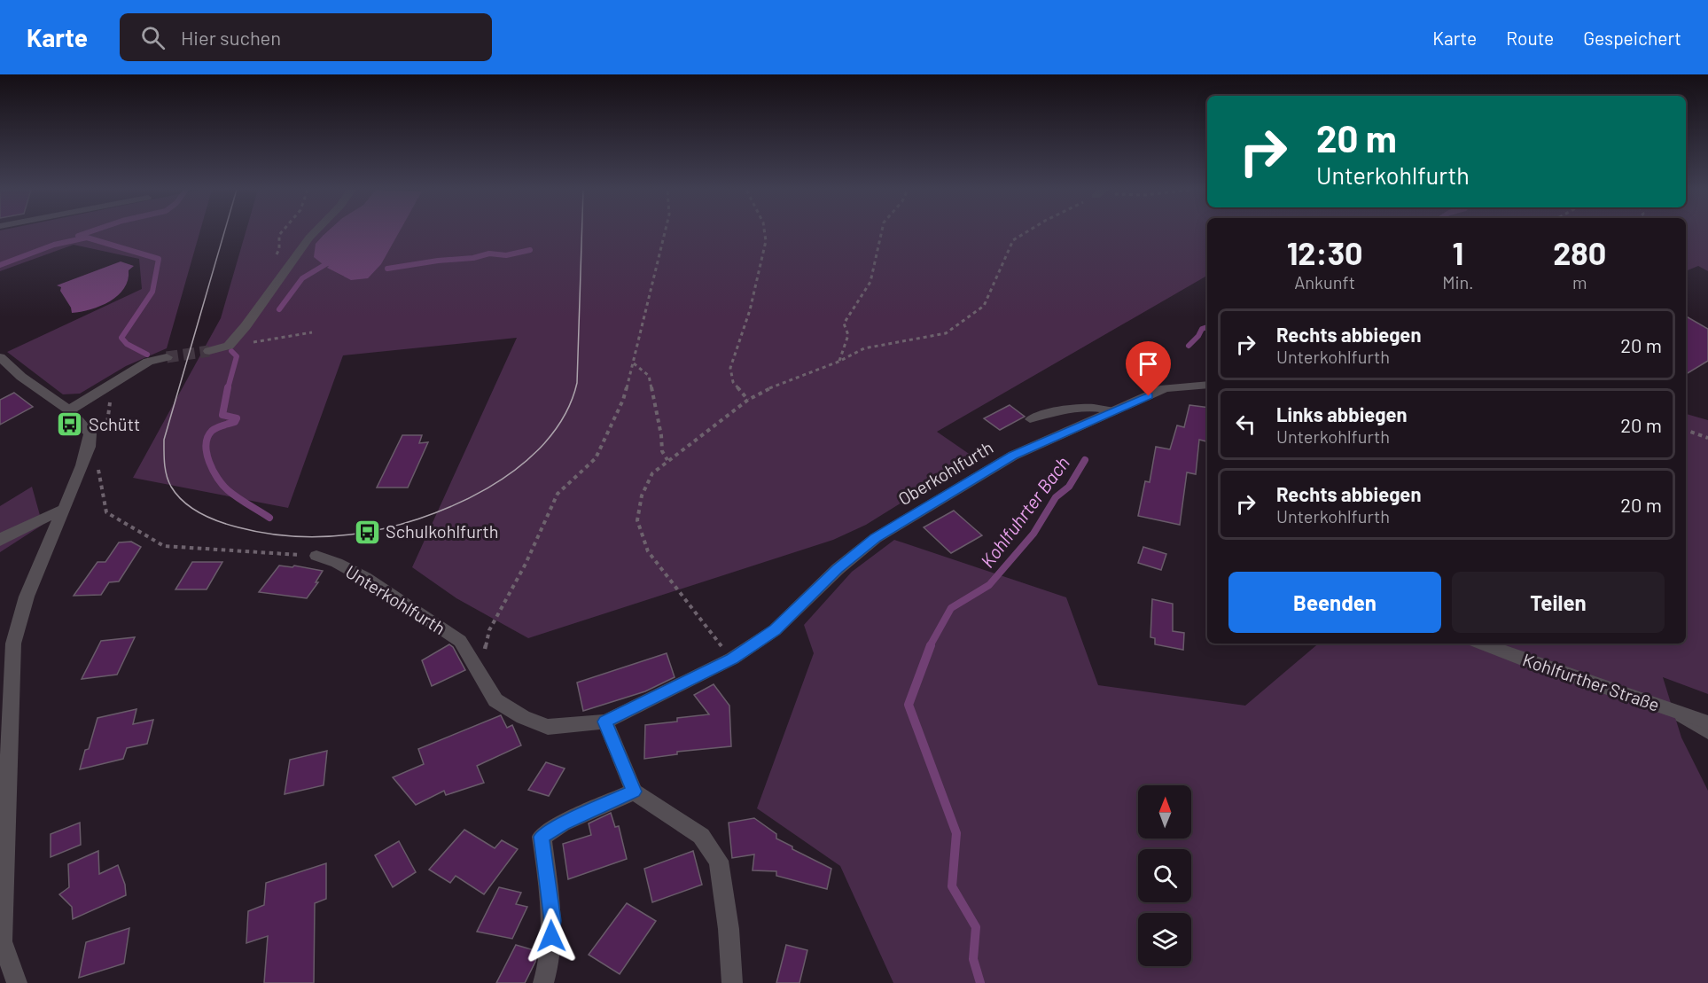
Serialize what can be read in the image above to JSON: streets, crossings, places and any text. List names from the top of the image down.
{
  "streets": {
    "street": ["Oberkohlfurth", "Unterkohlfurth", "Kohlfurther Straße"]
  },
  "crossings": [
    ["Oberkohlfurth", "Unterkohlfurth"]
  ],
  "water": ["Kohlfuhrter Bach"],
  "places": {
    "bus stop": ["Schütt", "Schulkohlfurth"]
  },
  "north": "top",
  "page": {
    "header": "Karte",
    "search": "Hier suchen",
    "nav": ["Karte", "Route", "Gespeichert"],
    "turn": ["20 m", "Unterkohlfurth"],
    "eta": [
      "12:30",
      "Ankunft",
      "1",
      "Min.",
      "280",
      "m"
    ],
    "list": [
      {
        "name": "Rechts abbiegen",
        "note": "Unterkohlfurth",
        "value": "20 m"
      },
      {
        "name": "Links abbiegen",
        "note": "Unterkohlfurth",
        "value": "20 m"
      },
      {
        "name": "Rechts abbiegen",
        "note": "Unterkohlfurth",
        "value": "20 m"
      }
    ],
    "buttons": ["Beenden", "Teilen"]
  }
}
